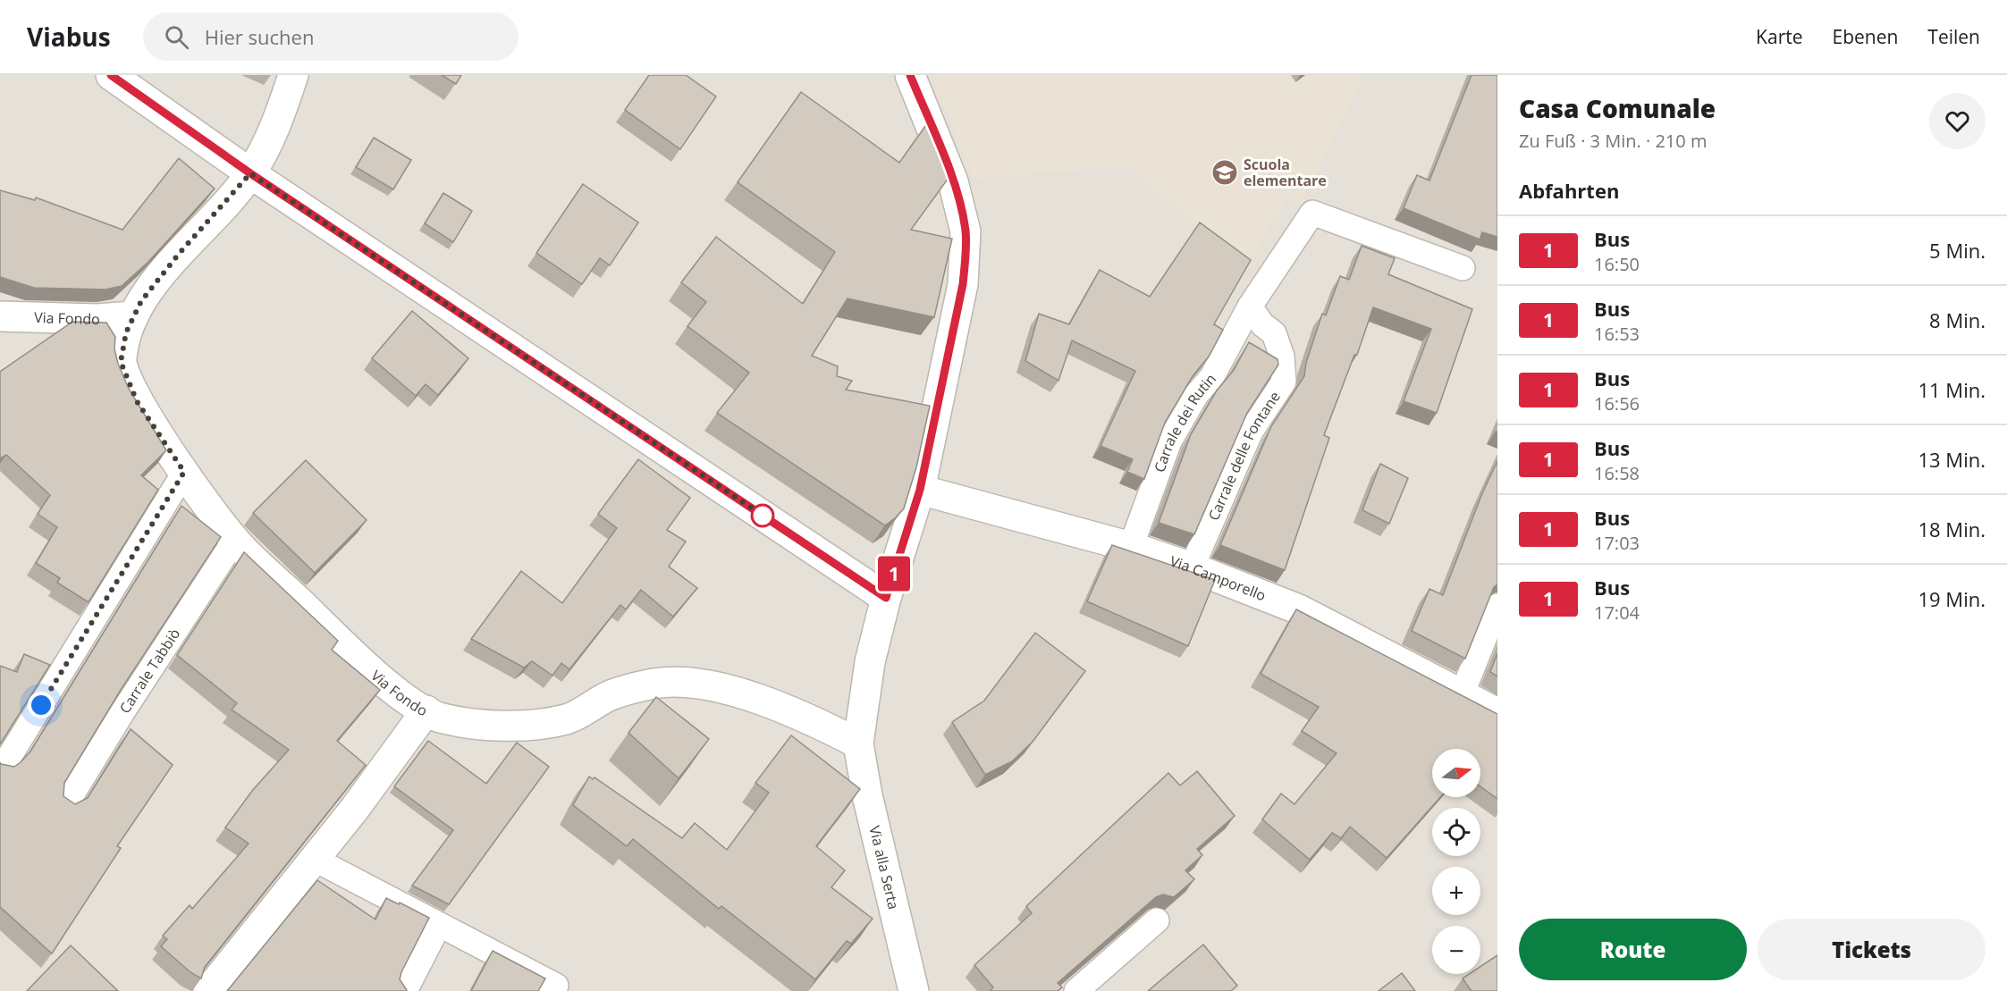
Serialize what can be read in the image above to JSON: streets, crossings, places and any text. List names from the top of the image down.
{
  "streets": {
    "street": ["Via Fondo", "Via Camporello", "Via alla Serta"],
    "lane": ["Carrale dei Rutin", "Carrale delle Fontane", "Carrale Tabbiò"]
  },
  "crossings": [
    ["Via Fondo", "Carrale Tabbiò"],
    ["Via Fondo", "Via alla Serta"],
    ["Carrale dei Rutin", "Carrale delle Fontane"],
    ["Carrale dei Rutin", "Via Camporello"],
    ["Carrale delle Fontane", "Via Camporello"],
    ["Via Camporello", "Via alla Serta"]
  ],
  "places": {
    "school or university": ["Scuola elementare"]
  },
  "lines": ["bus line 1"],
  "north": "right",
  "page": {
    "header": "Viabus",
    "search": "Hier suchen",
    "nav": ["Karte", "Ebenen", "Teilen"],
    "on_map": "1",
    "heading": [
      ["Casa Comunale", "Zu Fuß · 3 Min. · 210 m"],
      "Abfahrten"
    ],
    "list": [
      {
        "mark": "1",
        "name": "Bus",
        "note": "16:50",
        "value": "5 Min."
      },
      {
        "mark": "1",
        "name": "Bus",
        "note": "16:53",
        "value": "8 Min."
      },
      {
        "mark": "1",
        "name": "Bus",
        "note": "16:56",
        "value": "11 Min."
      },
      {
        "mark": "1",
        "name": "Bus",
        "note": "16:58",
        "value": "13 Min."
      },
      {
        "mark": "1",
        "name": "Bus",
        "note": "17:03",
        "value": "18 Min."
      },
      {
        "mark": "1",
        "name": "Bus",
        "note": "17:04",
        "value": "19 Min."
      }
    ],
    "map_buttons": ["+", "−"],
    "buttons": ["Route", "Tickets"]
  }
}
